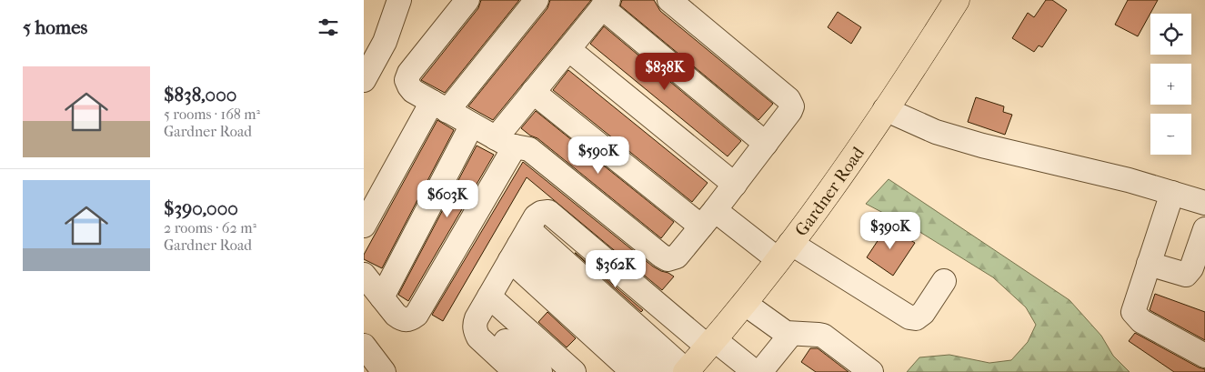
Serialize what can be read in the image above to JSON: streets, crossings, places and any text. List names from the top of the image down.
{
  "streets": {
    "main road": ["Gardner Road"]
  },
  "page": {
    "heading": "5 homes",
    "map_buttons": ["+", "−"],
    "price": [
      "$838K",
      "$590K",
      "$603K",
      "$390K",
      "$362K"
    ],
    "list": [
      {
        "name": "$838,000",
        "note": "5 rooms · 168 m² · Gardner Road"
      },
      {
        "name": "$390,000",
        "note": "2 rooms · 62 m² · Gardner Road"
      }
    ]
  }
}
